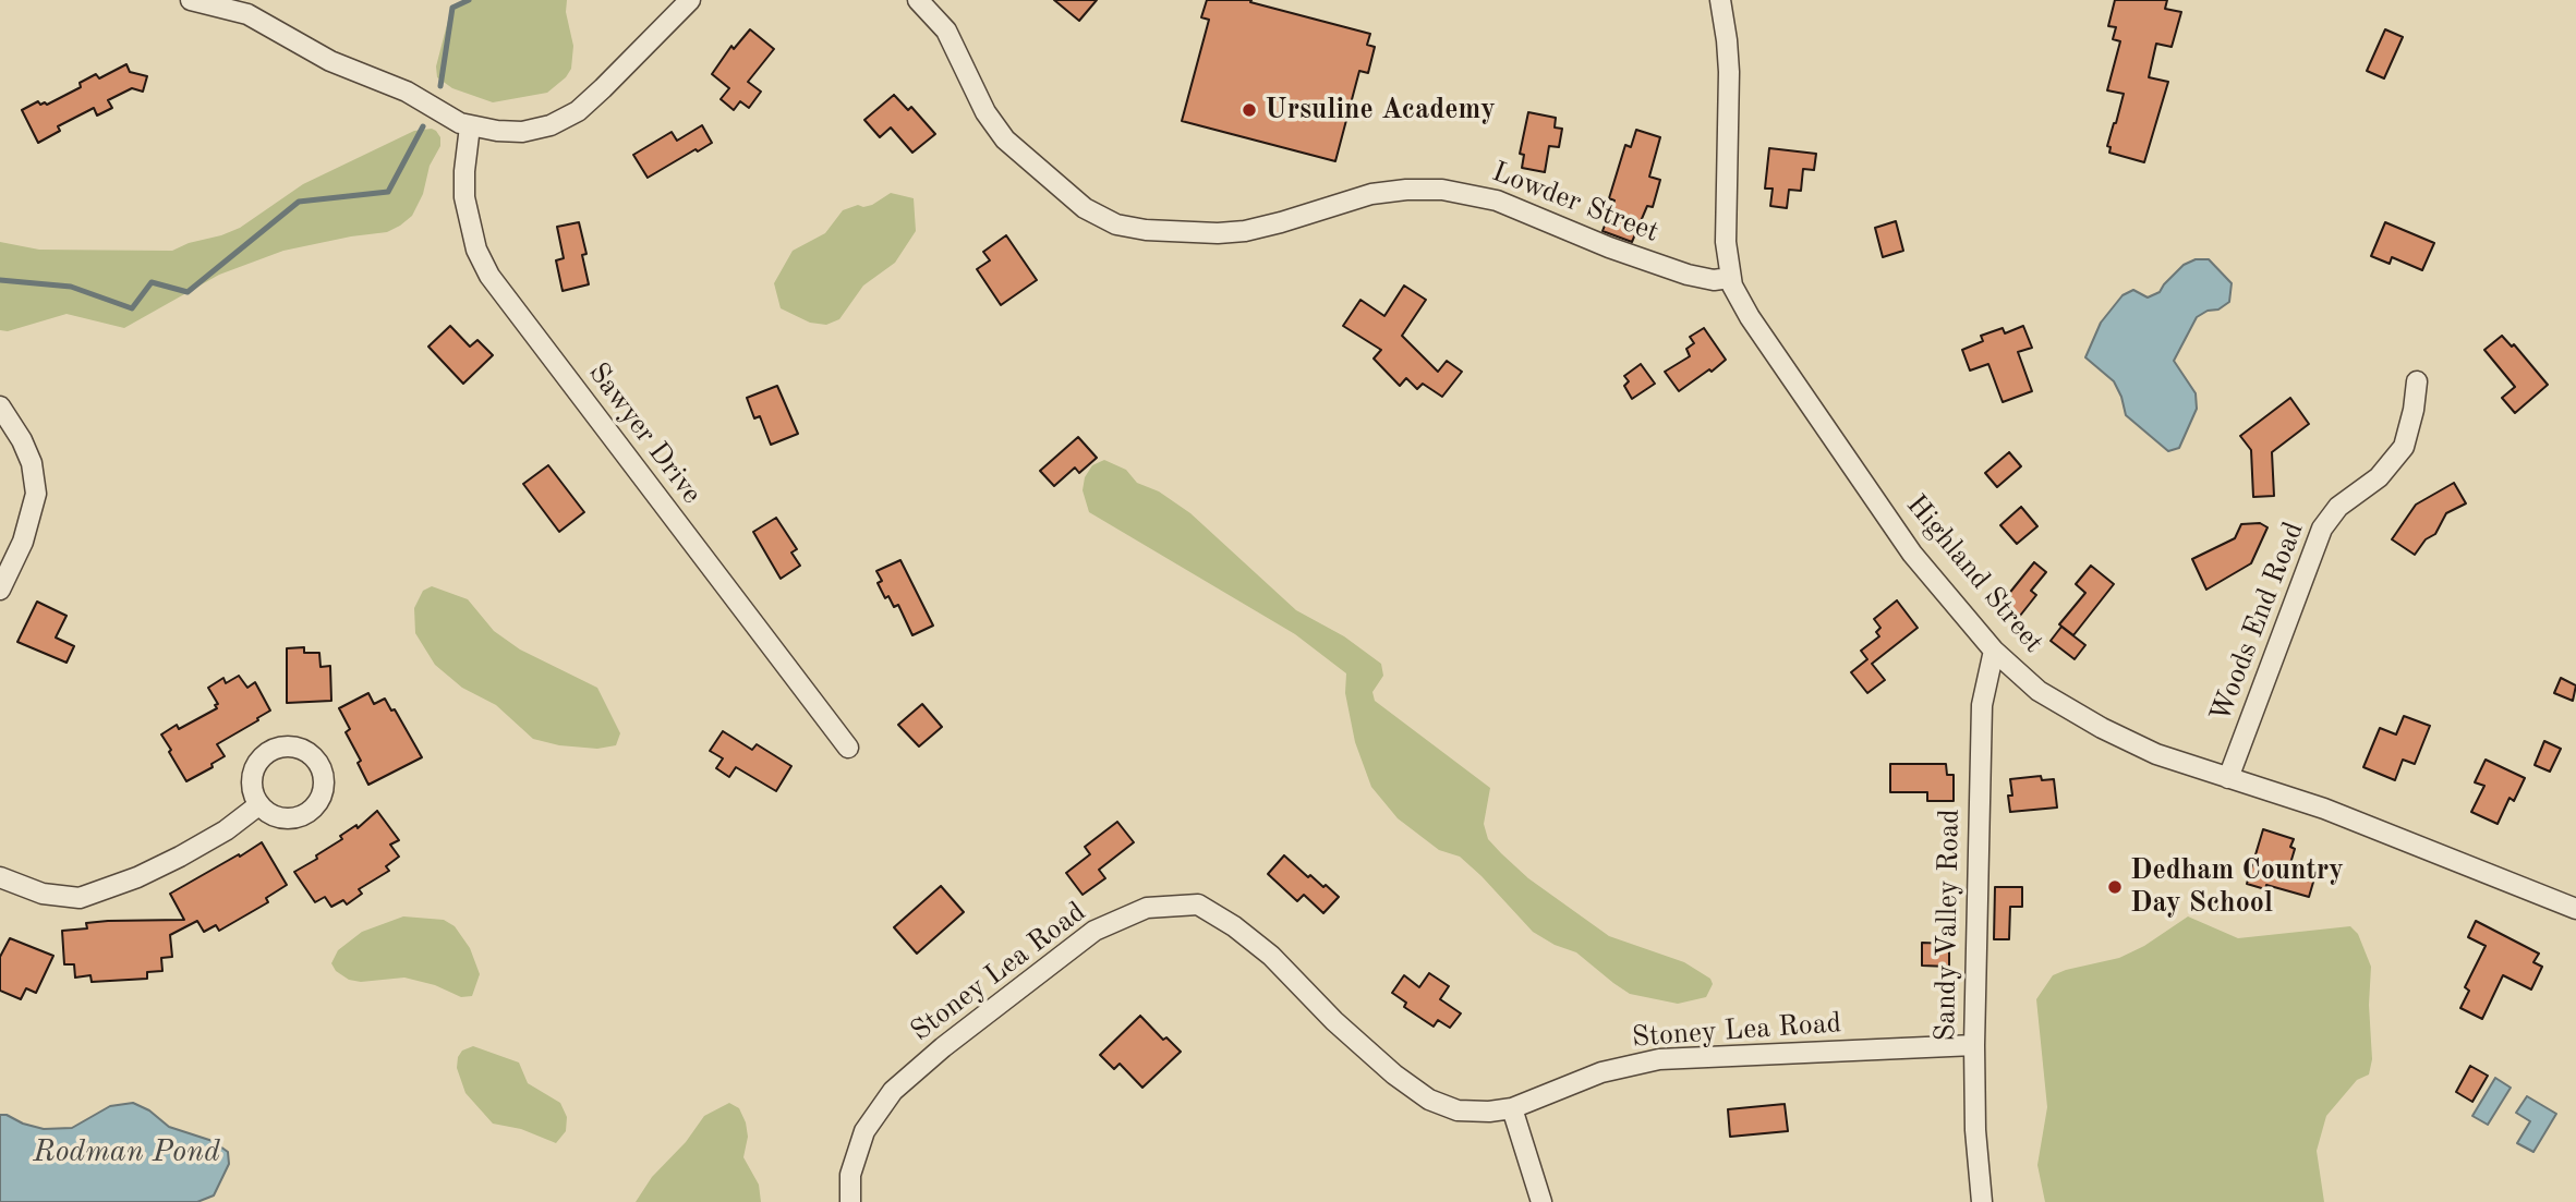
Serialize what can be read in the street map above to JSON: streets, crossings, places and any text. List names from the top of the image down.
{
  "streets": {
    "street": [
      "Lowder Street",
      "Sawyer Drive",
      "Highland Street",
      "Woods End Road",
      "Sandy Valley Road",
      "Stoney Lea Road"
    ]
  },
  "crossings": [
    ["Lowder Street", "Highland Street"],
    ["Highland Street", "Woods End Road"],
    ["Highland Street", "Sandy Valley Road"],
    ["Sandy Valley Road", "Stoney Lea Road"]
  ],
  "water": ["Rodman Pond"],
  "places": ["Ursuline Academy", "Dedham Country Day School"]
}
